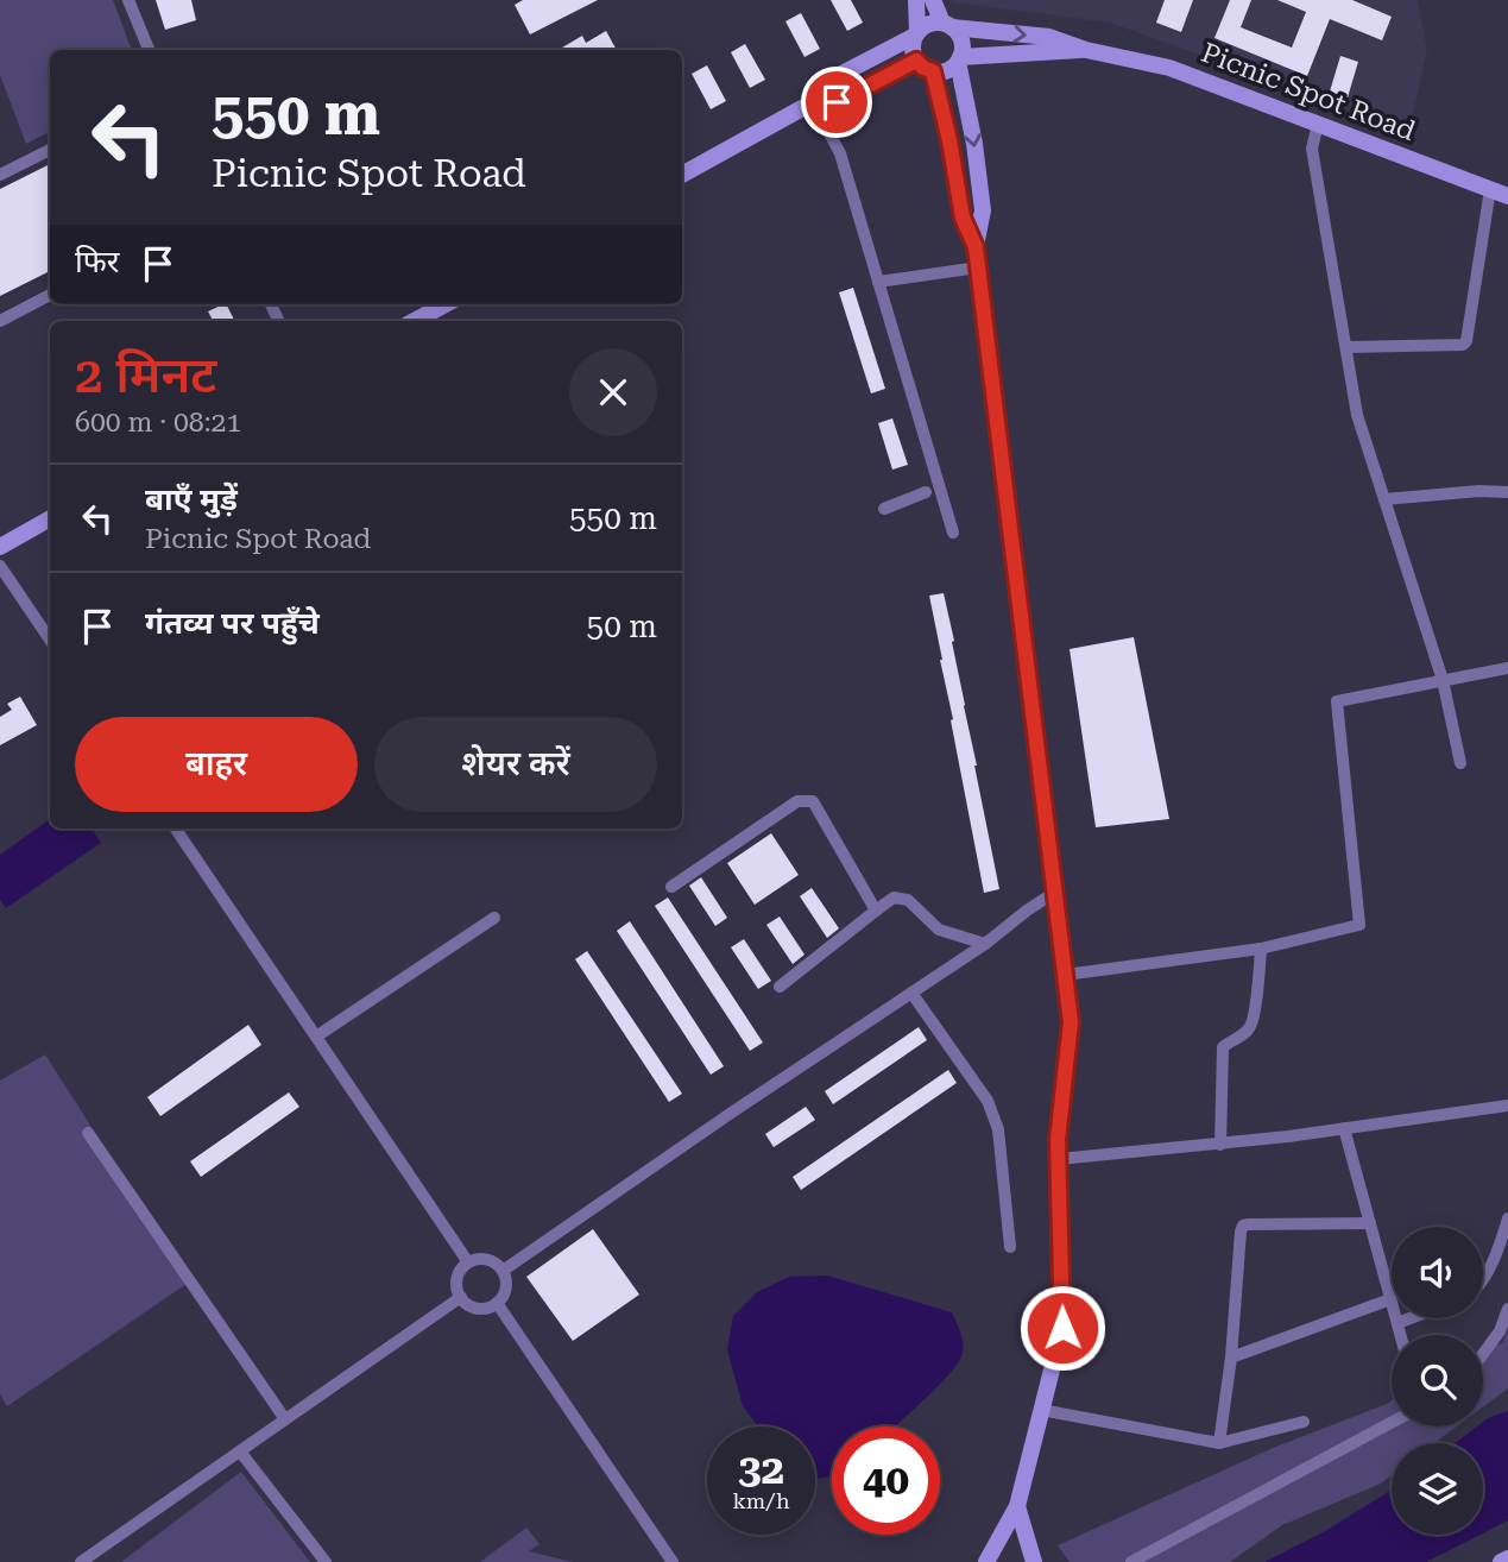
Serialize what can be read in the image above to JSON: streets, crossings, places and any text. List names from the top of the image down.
{
  "streets": {
    "street": ["Picnic Spot Road"]
  },
  "page": {
    "turn": ["550 m", "Picnic Spot Road"],
    "then": "फिर",
    "heading": ["2 मिनट", "600 m · 08:21"],
    "list": [
      {
        "name": "बाएँ मुड़ें",
        "note": "Picnic Spot Road",
        "value": "550 m"
      },
      {
        "name": "गंतव्य पर पहुँचे",
        "value": "50 m"
      }
    ],
    "buttons": ["बाहर", "शेयर करें"],
    "speed": "32 km/h",
    "limit": "40"
  }
}
